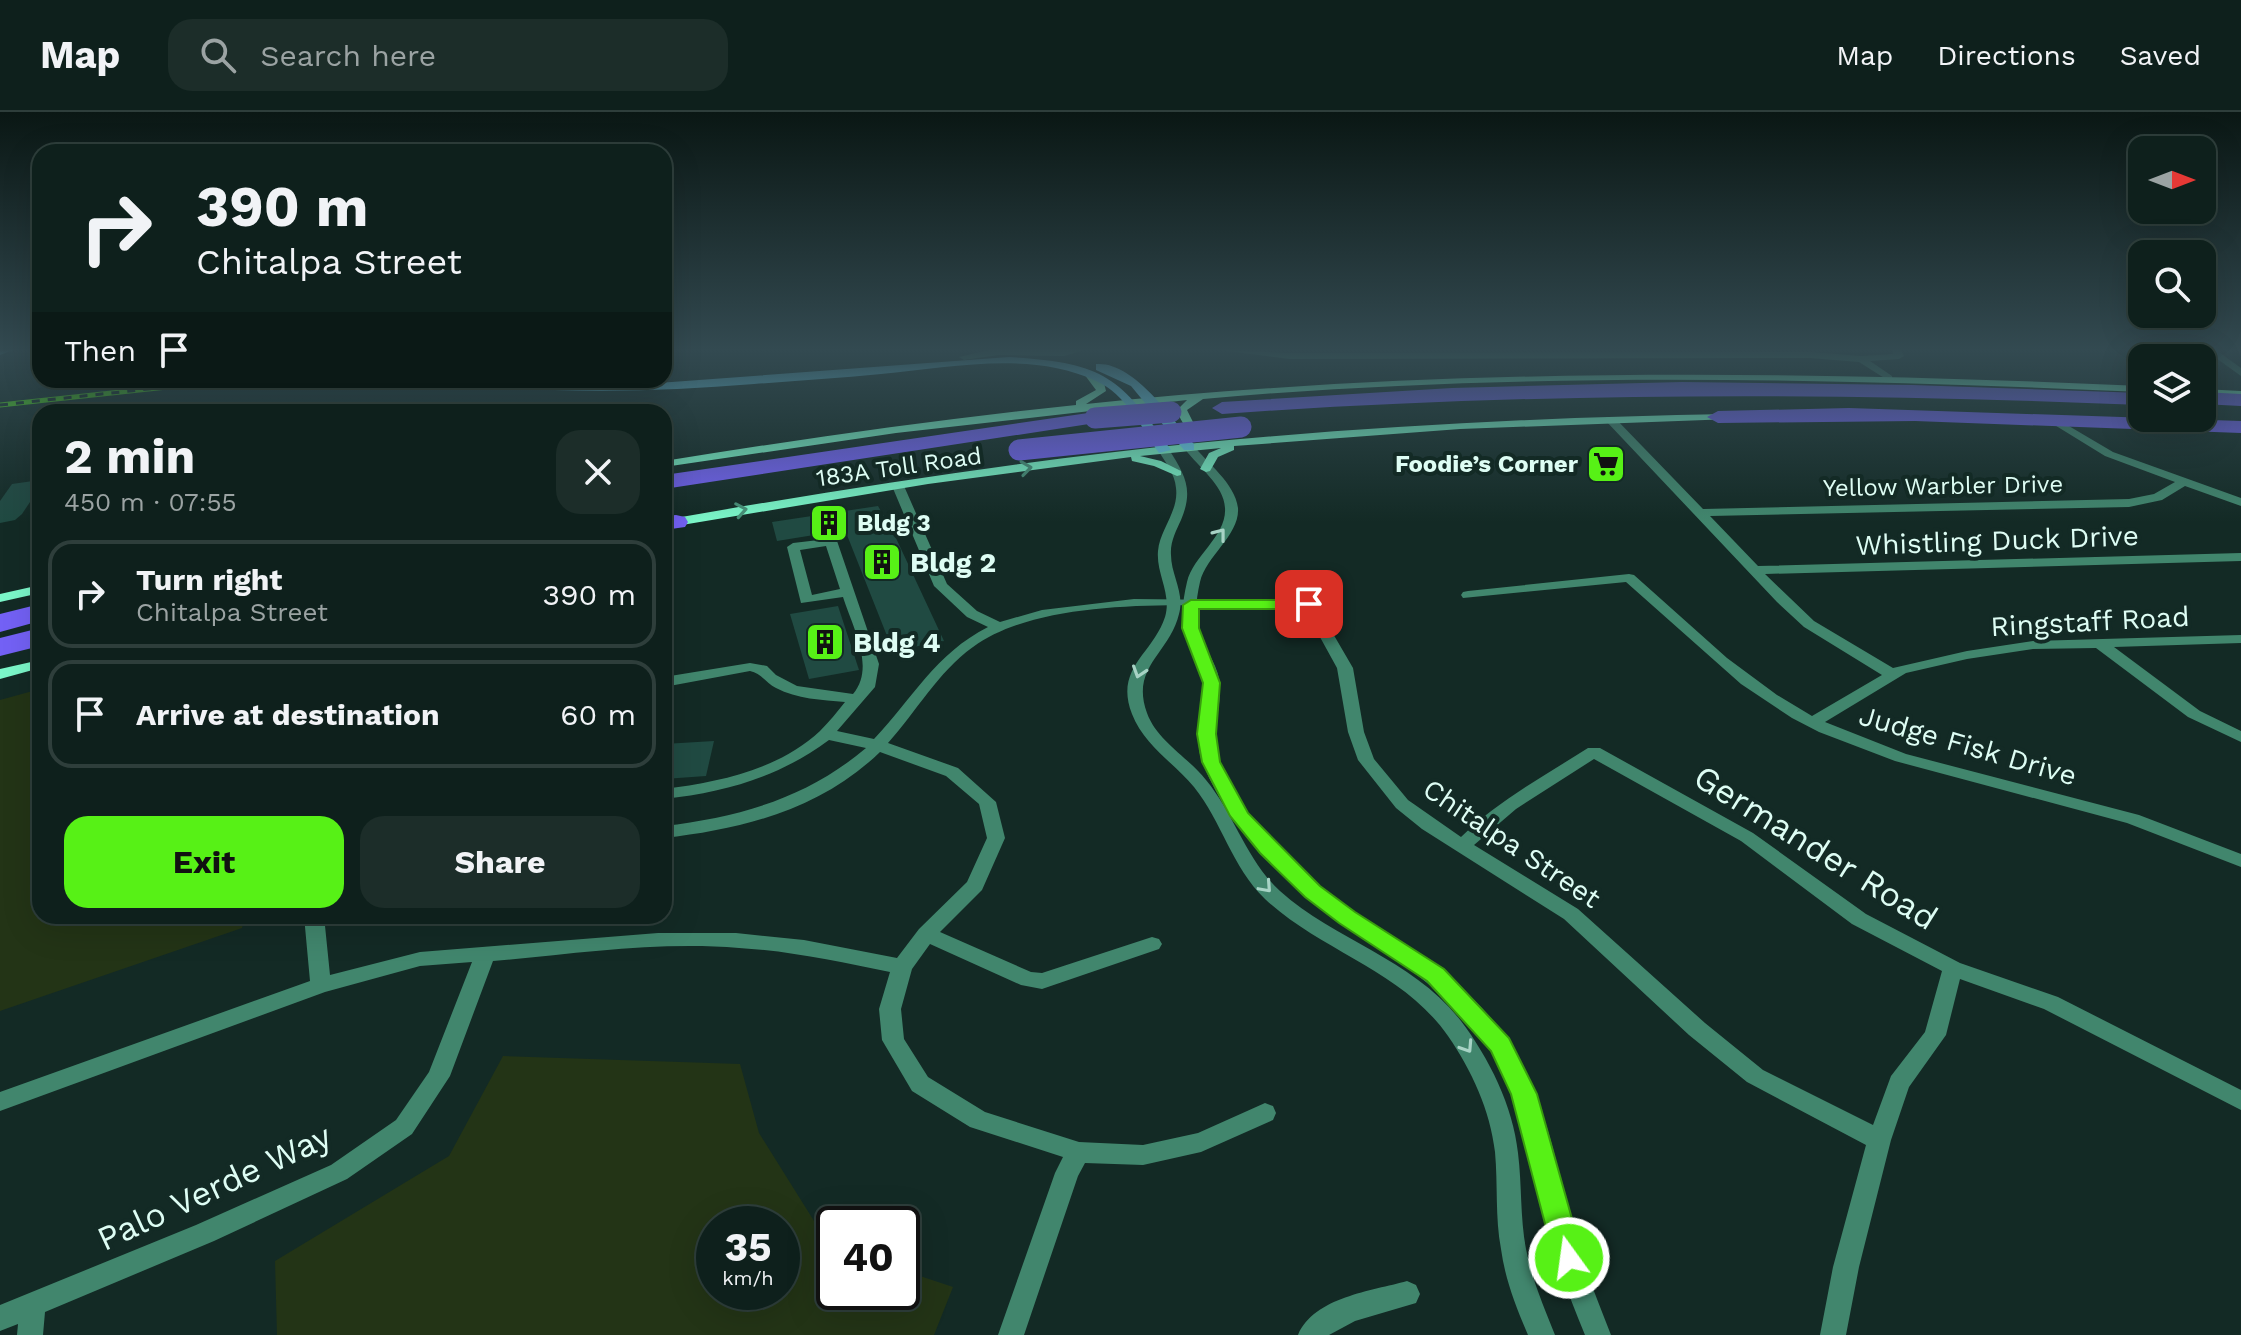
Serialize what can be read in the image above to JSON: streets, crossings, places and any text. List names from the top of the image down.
{
  "streets": {
    "highway": ["183A Toll Road"],
    "street": [
      "Yellow Warbler Drive",
      "Whistling Duck Drive",
      "Ringstaff Road",
      "Judge Fisk Drive",
      "Chitalpa Street",
      "Germander Road",
      "Palo Verde Way"
    ]
  },
  "crossings": [
    ["Ringstaff Road", "Judge Fisk Drive"],
    ["Chitalpa Street", "Germander Road"]
  ],
  "places": {
    "supermarket": ["Foodie’s Corner"],
    "building": ["Bldg 3", "Bldg 2", "Bldg 4"]
  },
  "north": "right",
  "page": {
    "header": "Map",
    "search": "Search here",
    "nav": ["Map", "Directions", "Saved"],
    "turn": ["390 m", "Chitalpa Street"],
    "then": "Then",
    "heading": ["2 min", "450 m · 07:55"],
    "list": [
      {
        "name": "Turn right",
        "note": "Chitalpa Street",
        "value": "390 m"
      },
      {
        "name": "Arrive at destination",
        "value": "60 m"
      }
    ],
    "buttons": ["Exit", "Share"],
    "speed": "35 km/h",
    "limit": "40"
  }
}
